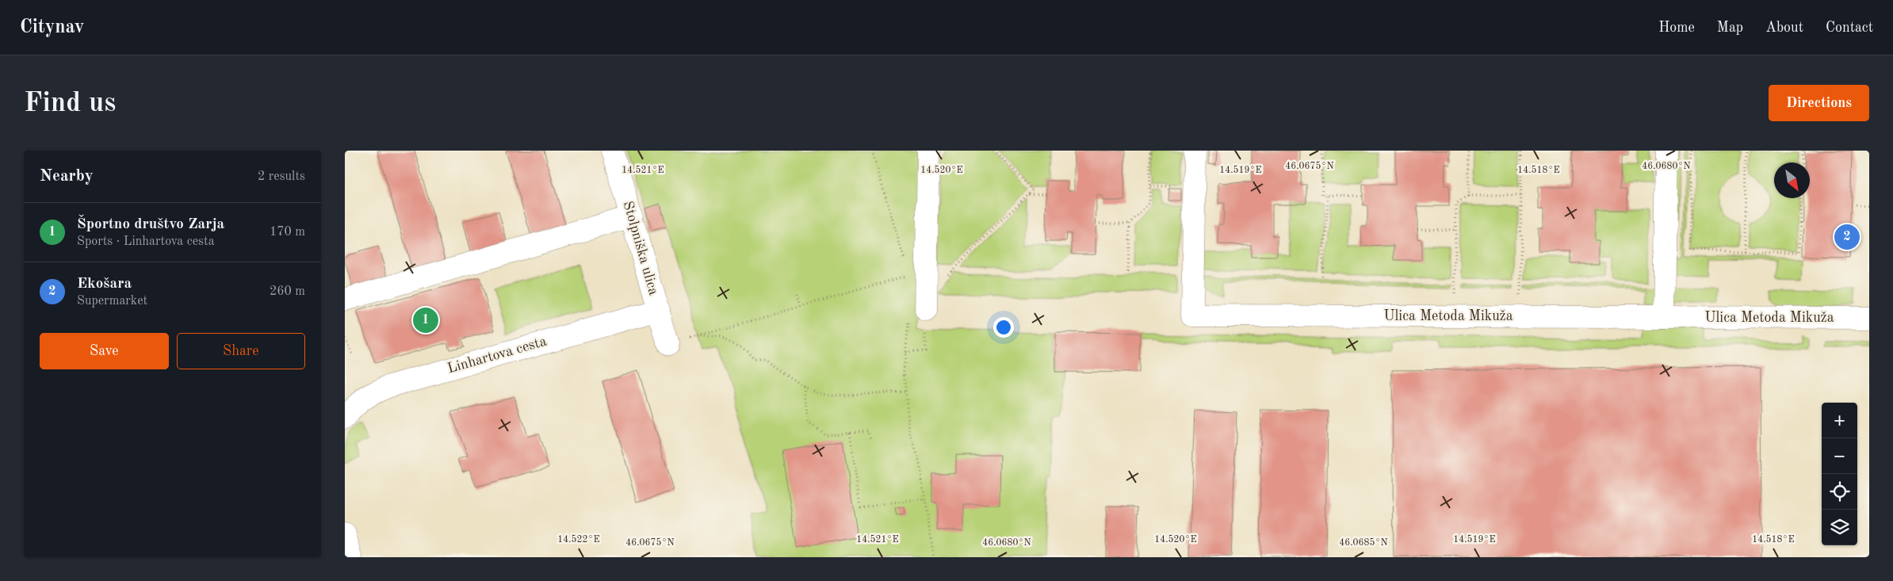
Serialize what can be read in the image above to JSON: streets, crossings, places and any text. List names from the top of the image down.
{
  "streets": {
    "street": ["Stolpniška ulica", "Ulica Metoda Mikuža", "Linhartova cesta"]
  },
  "crossings": [
    ["Stolpniška ulica", "Linhartova cesta"]
  ],
  "north": "bottom right",
  "page": {
    "header": "Citynav",
    "nav": [
      "Home",
      "Map",
      "About",
      "Contact"
    ],
    "buttons": [
      "Directions",
      ["Save", "Share"]
    ],
    "title": "Find us",
    "heading": ["Nearby", "2 results"],
    "list": [
      {
        "mark": "1",
        "name": "Športno društvo Zarja",
        "note": "Sports · Linhartova cesta",
        "value": "170 m"
      },
      {
        "mark": "2",
        "name": "Ekošara",
        "note": "Supermarket",
        "value": "260 m"
      }
    ],
    "pins": ["2", "1"],
    "map_buttons": ["+", "−"]
  },
  "coordinates": [
    "46.0675°N",
    "46.0680°N",
    "14.518°E",
    "14.521°E",
    "14.520°E",
    "14.519°E",
    "14.522°E",
    "46.0685°N"
  ]
}
